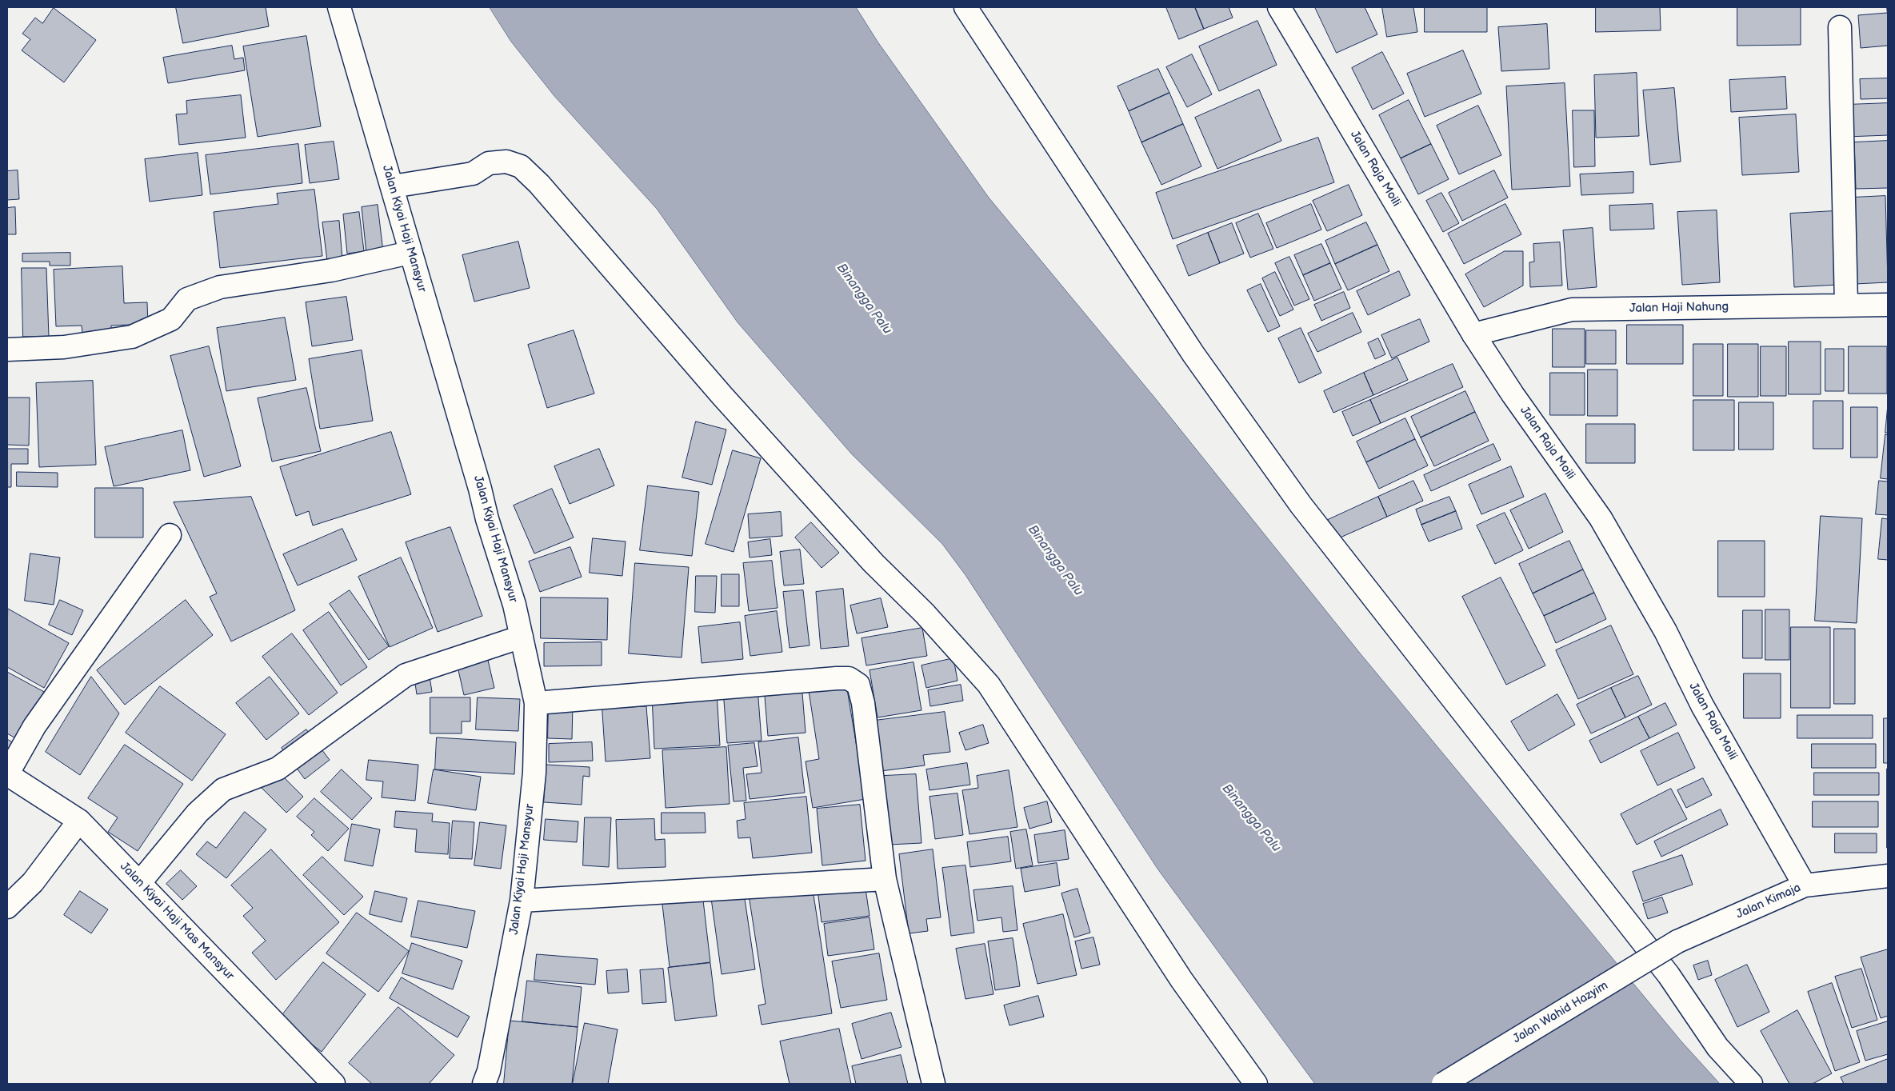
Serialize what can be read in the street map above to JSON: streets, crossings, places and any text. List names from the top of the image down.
{
  "streets": {
    "street": [
      "Jalan Raja Moili",
      "Jalan Kiyai Haji Mansyur",
      "Jalan Haji Nahung",
      "Jalan Kimaja",
      "Jalan Kiyai Haji Mas Mansyur",
      "Jalan Wahid Hazyim"
    ]
  },
  "crossings": [
    ["Jalan Raja Moili", "Jalan Haji Nahung"],
    ["Jalan Raja Moili", "Jalan Kimaja"],
    ["Jalan Kimaja", "Jalan Wahid Hazyim"]
  ],
  "water": ["Binangga Palu"]
}
